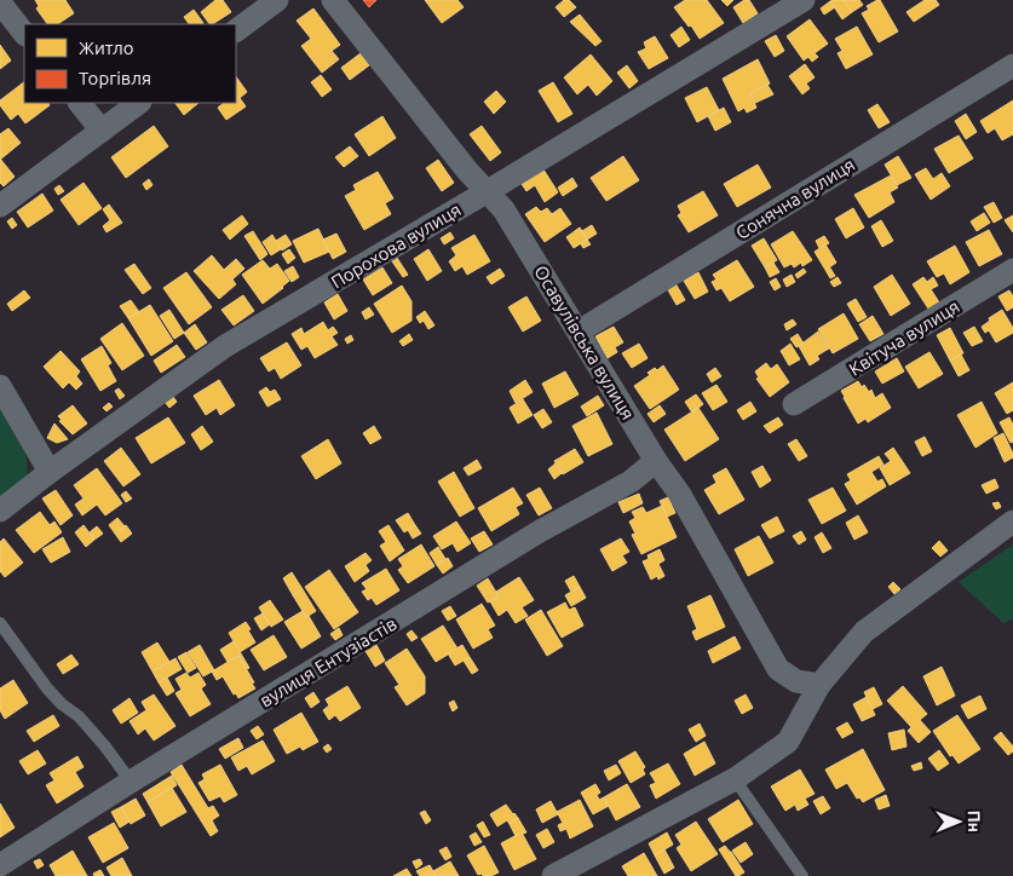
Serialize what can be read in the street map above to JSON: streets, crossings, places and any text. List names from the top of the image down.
{
  "streets": {
    "street": [
      "Сонячна вулиця",
      "Порохова вулиця",
      "Квітуча вулиця",
      "Осавулівська вулиця",
      "вулиця Ентузіастів"
    ]
  },
  "crossings": [
    ["Сонячна вулиця", "Осавулівська вулиця"],
    ["Порохова вулиця", "Осавулівська вулиця"],
    ["Осавулівська вулиця", "вулиця Ентузіастів"]
  ],
  "legend": ["Житло", "Торгівля"],
  "north": "right"
}
